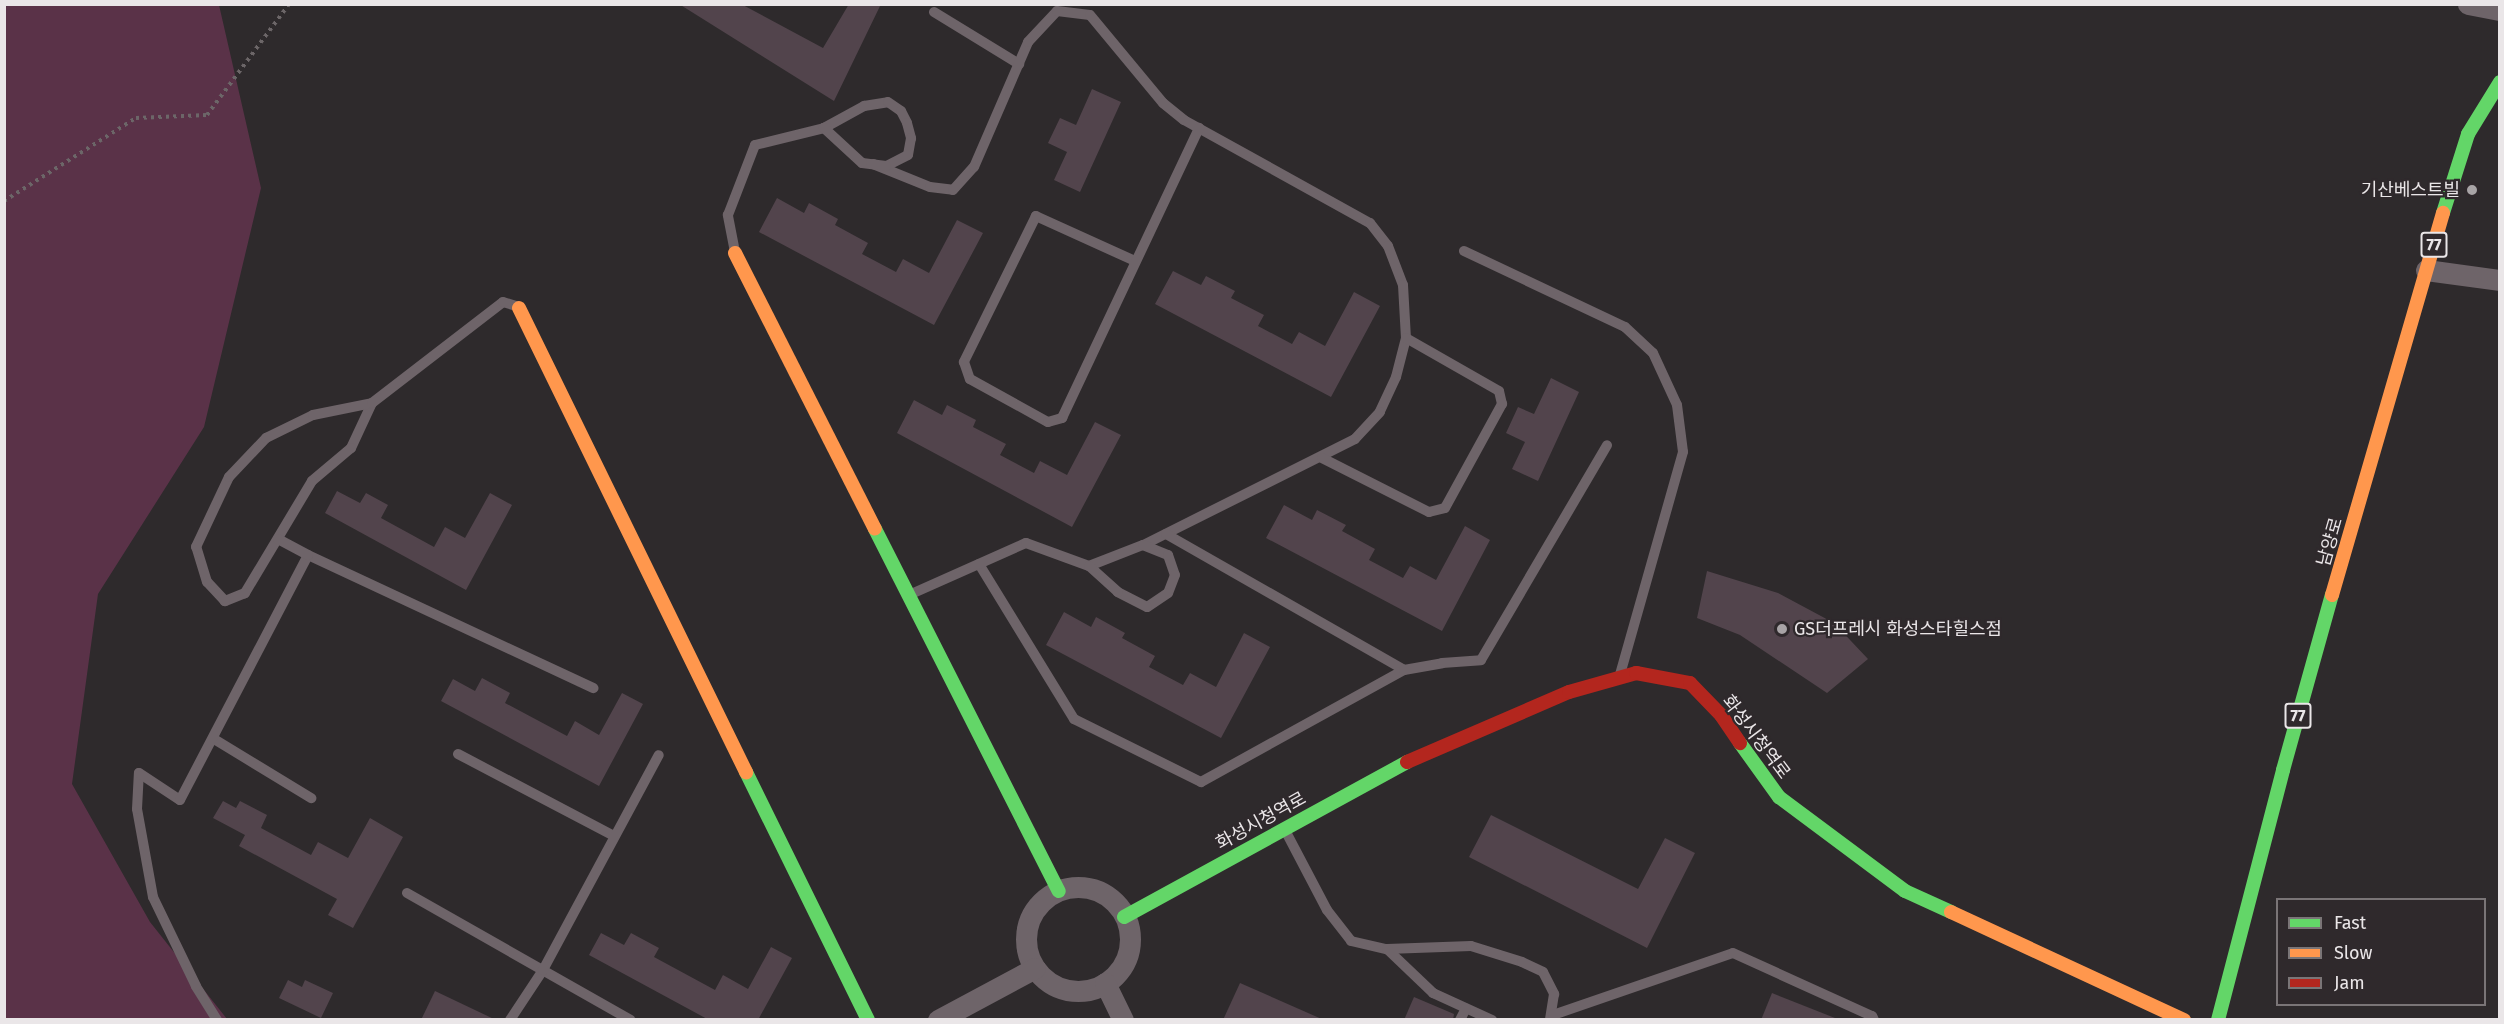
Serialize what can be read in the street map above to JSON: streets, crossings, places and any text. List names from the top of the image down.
{
  "streets": {
    "street": ["77", "남양로", "화성시청역로"]
  },
  "places": ["기산베스트빌", "GS더프레시 화성스타힐스점"],
  "legend": ["Fast", "Slow", "Jam"]
}
